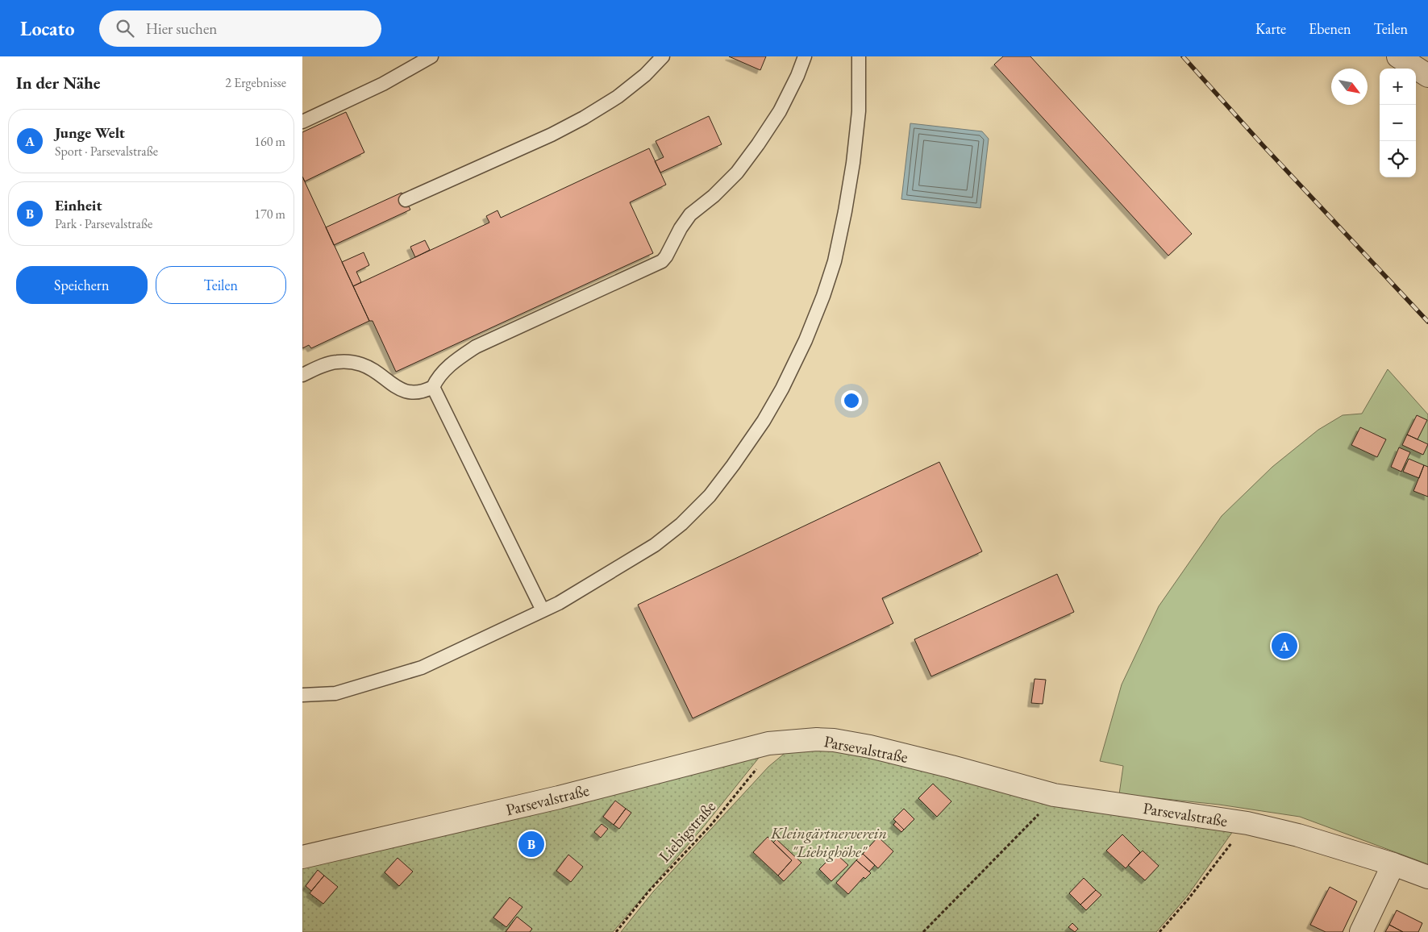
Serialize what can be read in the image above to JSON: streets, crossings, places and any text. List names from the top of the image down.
{
  "streets": {
    "street": ["Parsevalstraße"],
    "path": ["Liebigstraße"]
  },
  "crossings": [
    ["Parsevalstraße", "Liebigstraße"]
  ],
  "parks": ["Kleingärtnerverein \"Liebighöhe\""],
  "north": "bottom right",
  "page": {
    "header": "Locato",
    "search": "Hier suchen",
    "nav": ["Karte", "Ebenen", "Teilen"],
    "heading": ["In der Nähe", "2 Ergebnisse"],
    "map_buttons": ["+", "−"],
    "list": [
      {
        "mark": "A",
        "name": "Junge Welt",
        "note": "Sport · Parsevalstraße",
        "value": "160 m"
      },
      {
        "mark": "B",
        "name": "Einheit",
        "note": "Park · Parsevalstraße",
        "value": "170 m"
      }
    ],
    "buttons": ["Speichern", "Teilen"],
    "pins": ["A", "B"]
  }
}
